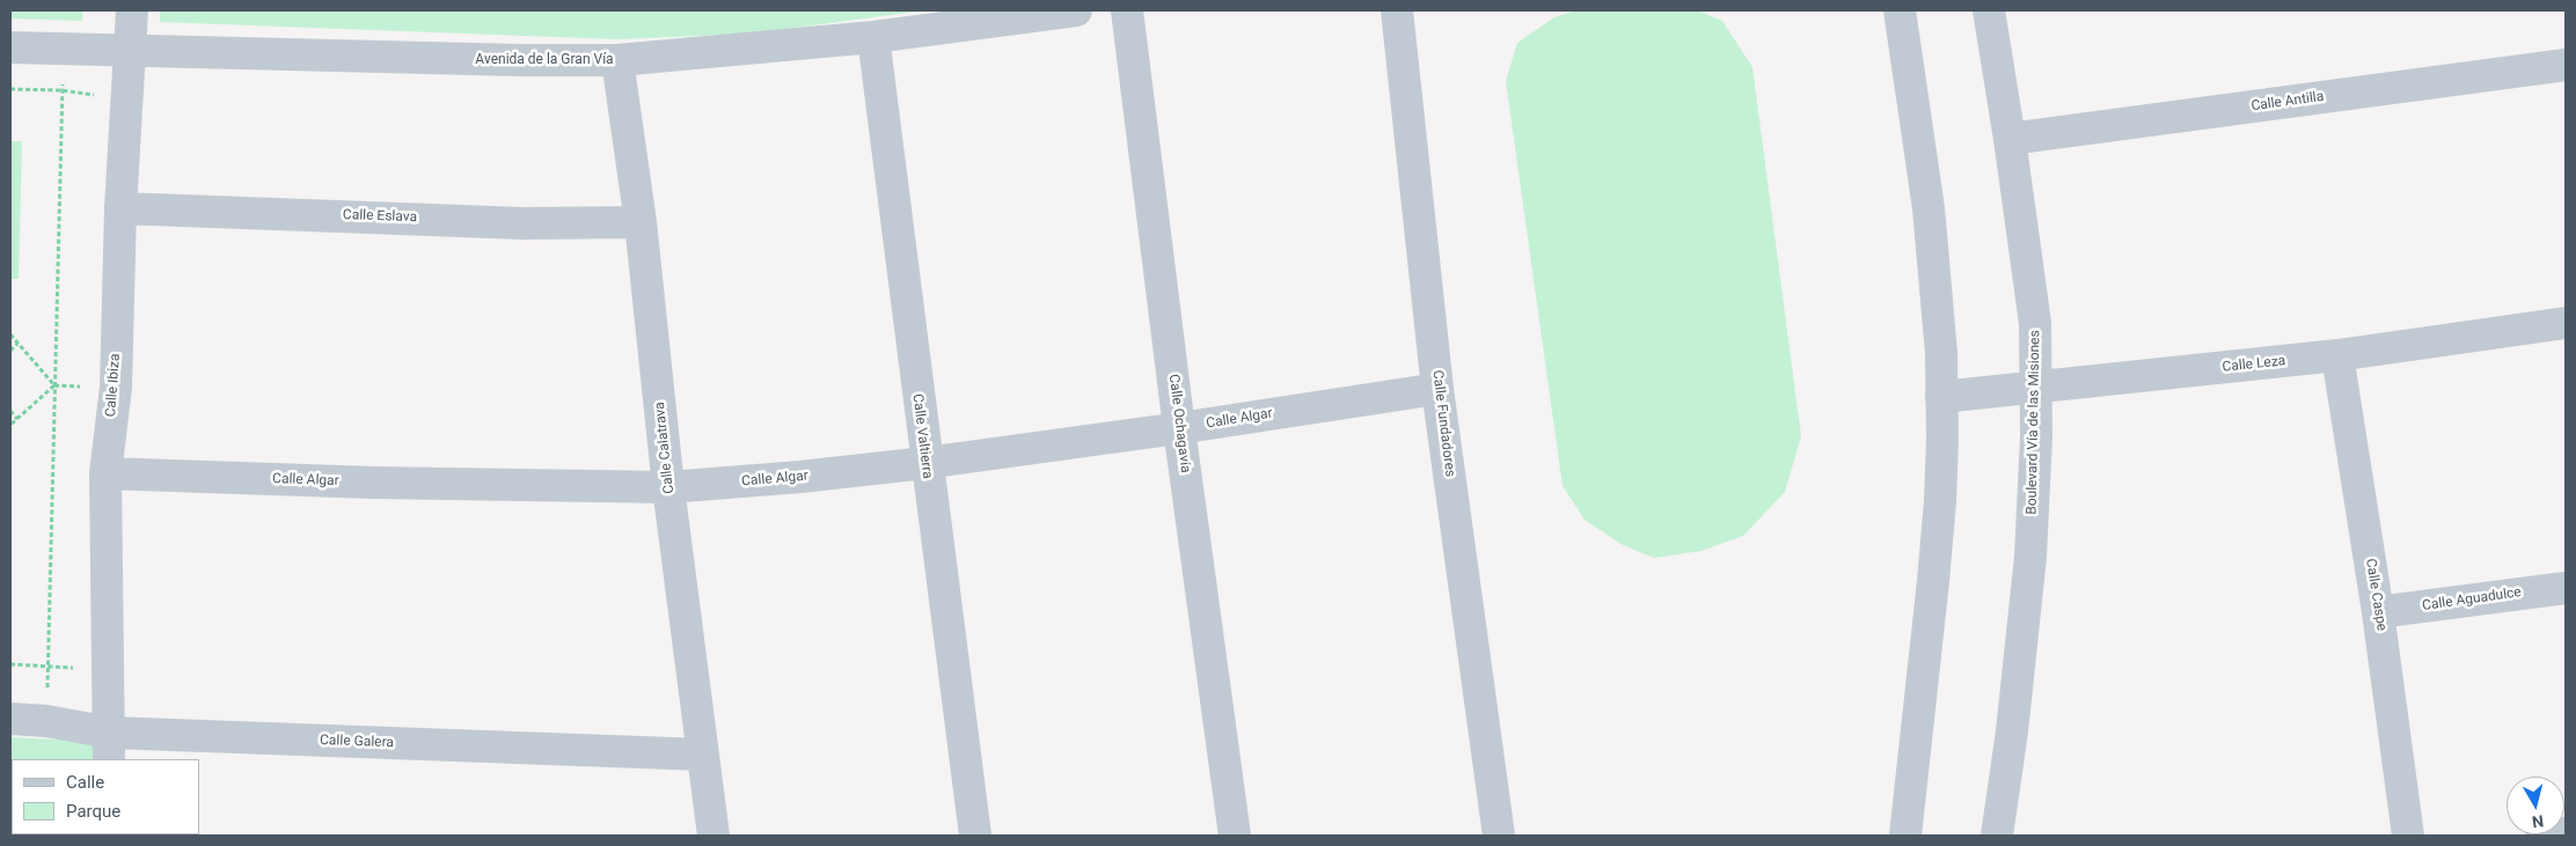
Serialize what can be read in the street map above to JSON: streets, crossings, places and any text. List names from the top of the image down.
{
  "streets": {
    "street": [
      "Avenida de la Gran Vía",
      "Calle Antilla",
      "Calle Eslava",
      "Calle Leza",
      "Calle Ibiza",
      "Calle Algar",
      "Boulevard Vía de las Misiones",
      "Calle Ochagavía",
      "Calle Fundadores",
      "Calle Valtierra",
      "Calle Calatrava",
      "Calle Caspe",
      "Calle Aguadulce",
      "Calle Galera"
    ]
  },
  "crossings": [
    ["Avenida de la Gran Vía", "Calle Ibiza"],
    ["Avenida de la Gran Vía", "Calle Valtierra"],
    ["Avenida de la Gran Vía", "Calle Calatrava"],
    ["Calle Antilla", "Boulevard Vía de las Misiones"],
    ["Calle Eslava", "Calle Ibiza"],
    ["Calle Eslava", "Calle Calatrava"],
    ["Calle Leza", "Boulevard Vía de las Misiones"],
    ["Calle Leza", "Calle Caspe"],
    ["Calle Ibiza", "Calle Algar"],
    ["Calle Ibiza", "Calle Galera"],
    ["Calle Algar", "Calle Ochagavía"],
    ["Calle Algar", "Calle Fundadores"],
    ["Calle Algar", "Calle Valtierra"],
    ["Calle Algar", "Calle Calatrava"],
    ["Calle Calatrava", "Calle Galera"],
    ["Calle Caspe", "Calle Aguadulce"]
  ],
  "legend": ["Calle", "Parque"],
  "north": "bottom"
}
